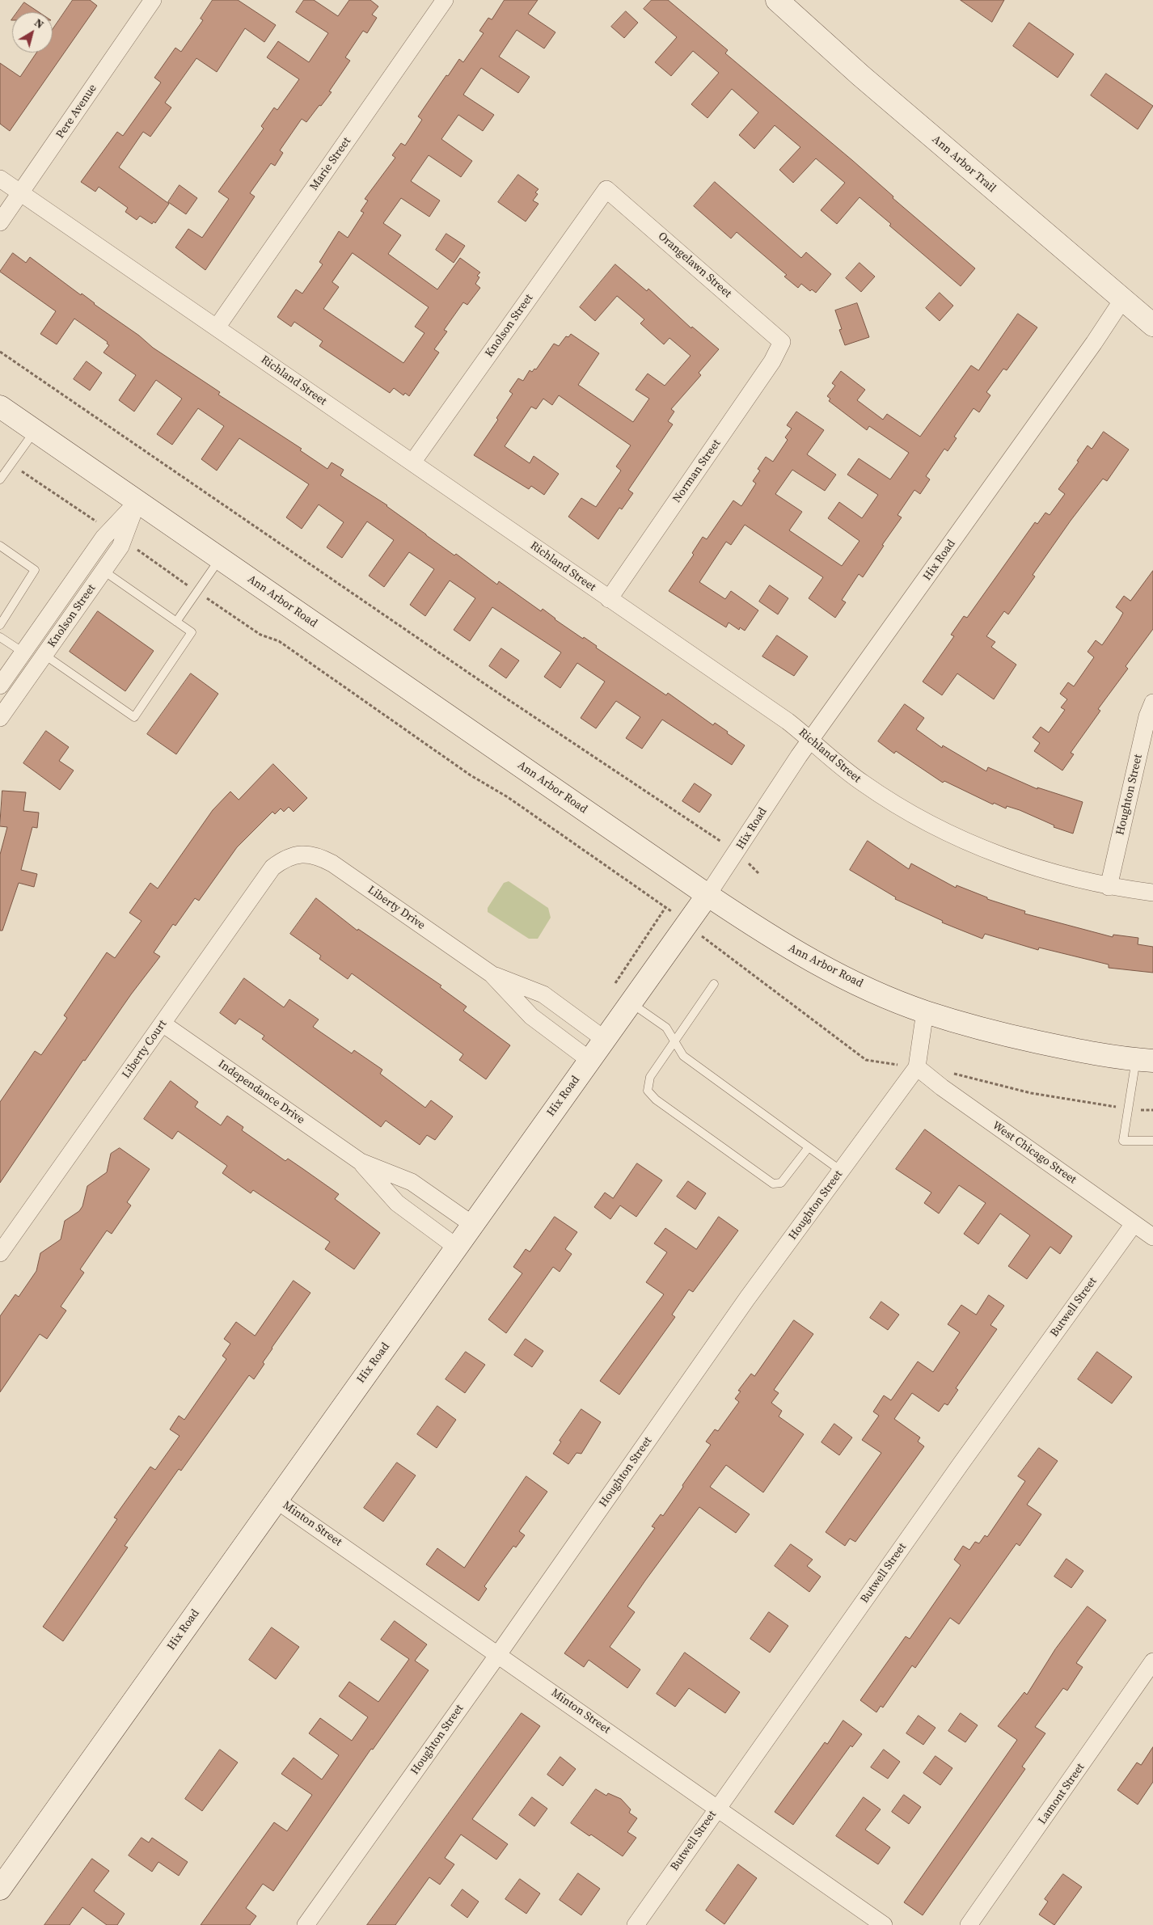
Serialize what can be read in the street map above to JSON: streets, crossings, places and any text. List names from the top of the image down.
{
  "streets": {
    "street": [
      "Pere Avenue",
      "Marie Street",
      "Ann Arbor Trail",
      "Orangelawn Street",
      "Knolson Street",
      "Richland Street",
      "Norman Street",
      "Hix Road",
      "Ann Arbor Road",
      "Houghton Street",
      "Liberty Drive",
      "Liberty Court",
      "Independance Drive",
      "West Chicago Street",
      "Butwell Street",
      "Minton Street",
      "Lamont Street"
    ]
  },
  "crossings": [
    ["Pere Avenue", "Richland Street"],
    ["Marie Street", "Richland Street"],
    ["Ann Arbor Trail", "Hix Road"],
    ["Orangelawn Street", "Knolson Street"],
    ["Orangelawn Street", "Norman Street"],
    ["Knolson Street", "Richland Street"],
    ["Knolson Street", "Ann Arbor Road"],
    ["Richland Street", "Norman Street"],
    ["Richland Street", "Hix Road"],
    ["Richland Street", "Houghton Street"],
    ["Hix Road", "Ann Arbor Road"],
    ["Hix Road", "Minton Street"],
    ["Ann Arbor Road", "Houghton Street"],
    ["Houghton Street", "West Chicago Street"],
    ["Houghton Street", "Minton Street"],
    ["Liberty Drive", "Liberty Court"],
    ["Liberty Court", "Independance Drive"],
    ["West Chicago Street", "Butwell Street"],
    ["Butwell Street", "Minton Street"]
  ],
  "north": "top right"
}
